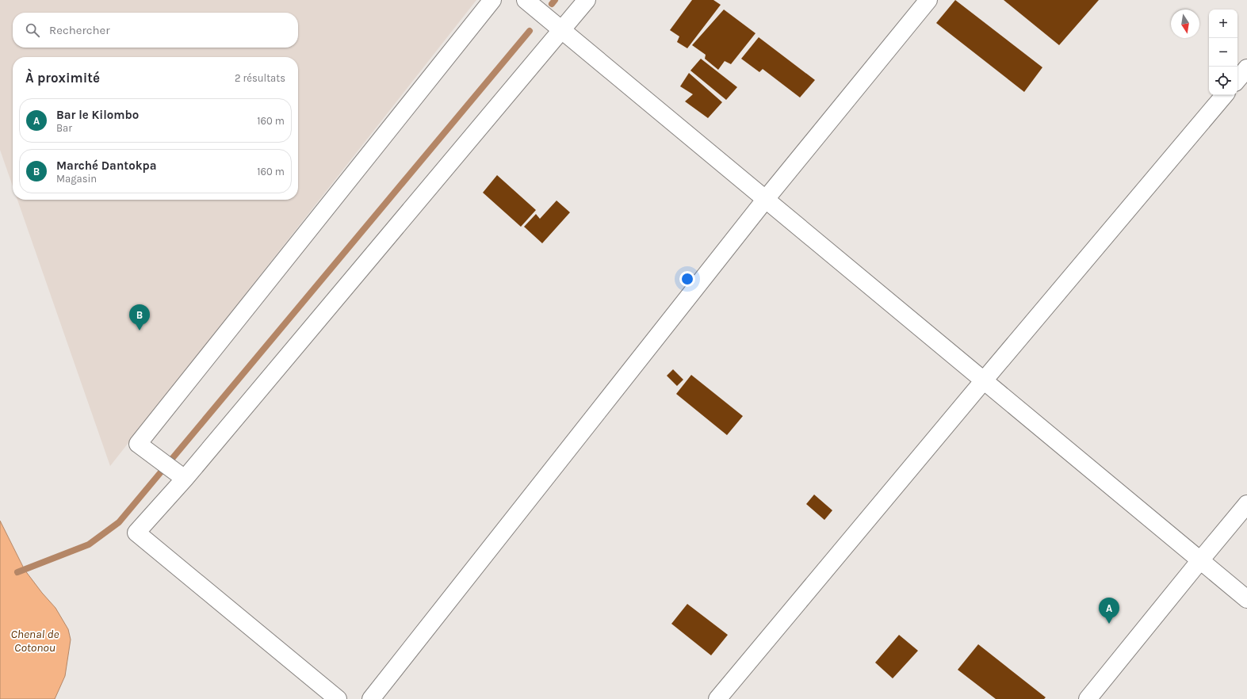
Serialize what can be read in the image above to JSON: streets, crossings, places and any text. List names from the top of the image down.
{
  "water": ["Chenal de Cotonou"],
  "north": "bottom",
  "page": {
    "map_buttons": ["+", "−"],
    "search": "Rechercher",
    "heading": ["À proximité", "2 résultats"],
    "list": [
      {
        "mark": "A",
        "name": "Bar le Kilombo",
        "note": "Bar",
        "value": "160 m"
      },
      {
        "mark": "B",
        "name": "Marché Dantokpa",
        "note": "Magasin",
        "value": "160 m"
      }
    ],
    "pins": ["B", "A"]
  }
}
